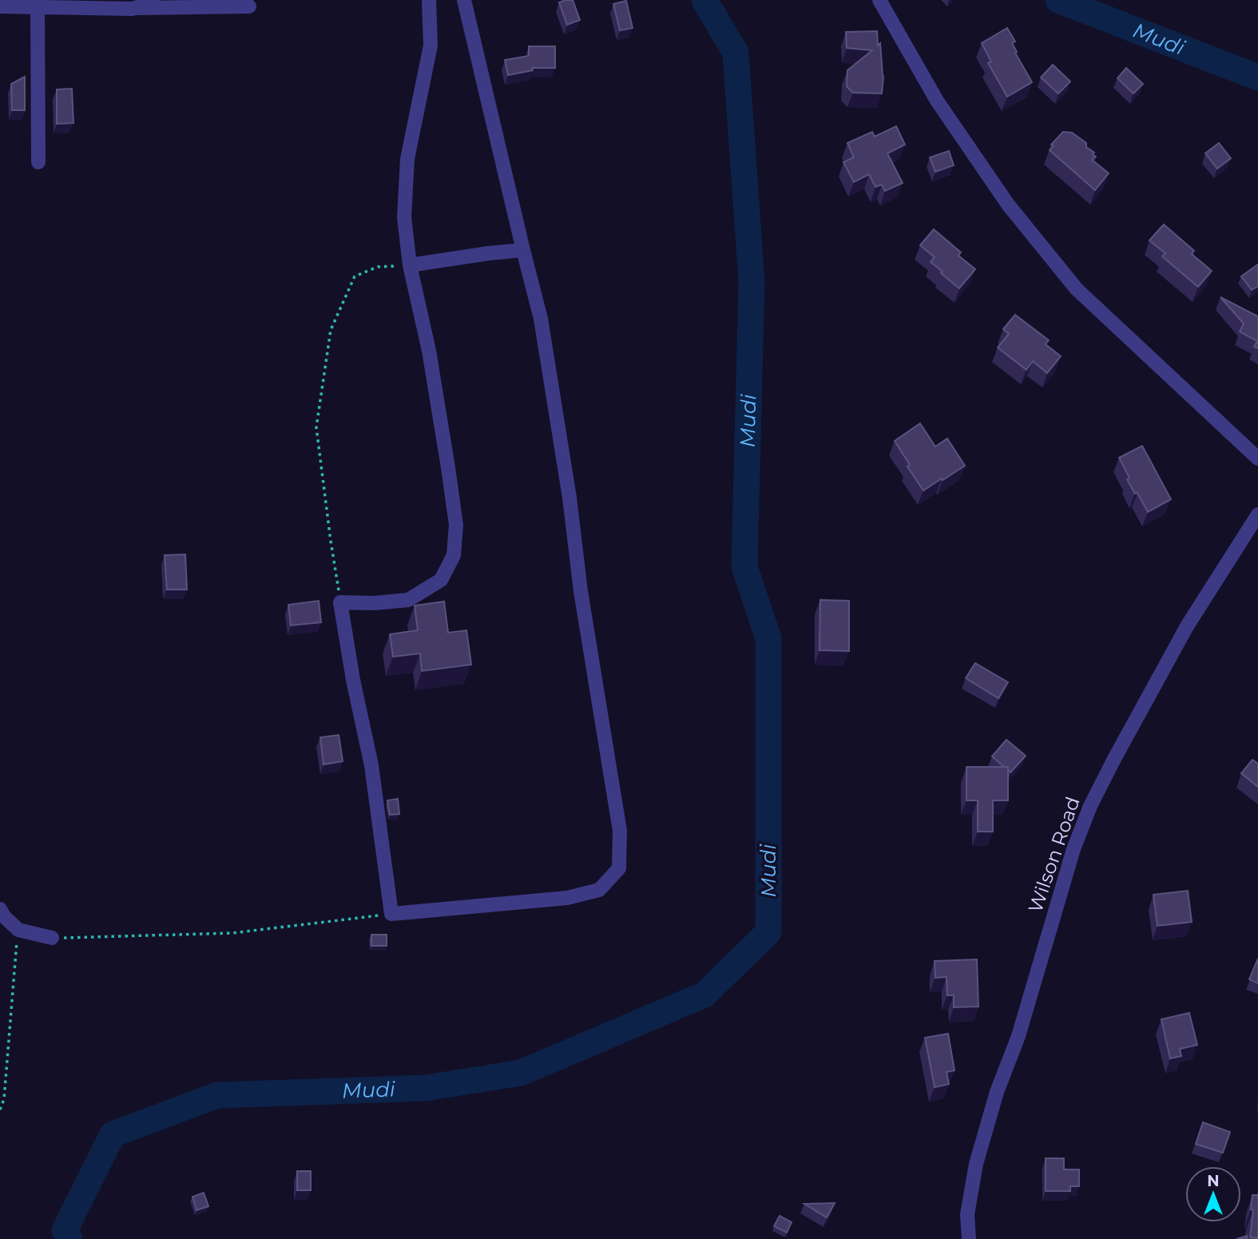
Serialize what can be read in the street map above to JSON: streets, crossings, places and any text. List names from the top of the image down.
{
  "streets": {
    "street": ["Wilson Road"]
  },
  "water": ["Mudi"],
  "north": "top"
}
